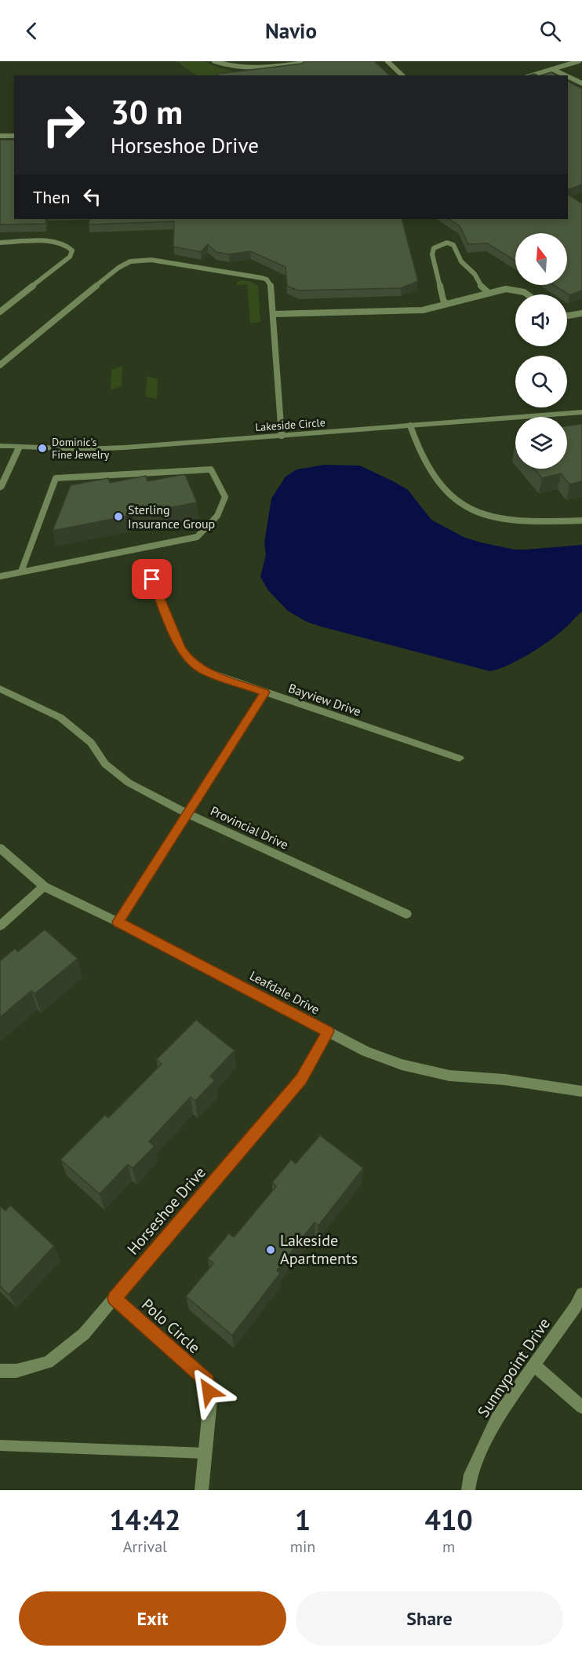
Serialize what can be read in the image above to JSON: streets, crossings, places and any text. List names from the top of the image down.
{
  "streets": {
    "street": [
      "Lakeside Circle",
      "Bayview Drive",
      "Provincial Drive",
      "Leafdale Drive",
      "Horseshoe Drive",
      "Polo Circle",
      "Sunnypoint Drive"
    ]
  },
  "crossings": [
    ["Leafdale Drive", "Horseshoe Drive"],
    ["Horseshoe Drive", "Polo Circle"]
  ],
  "places": ["Dominic's Fine Jewelry", "Sterling Insurance Group", "Lakeside Apartments"],
  "north": "top",
  "page": {
    "header": "Navio",
    "turn": ["30 m", "Horseshoe Drive"],
    "then": "Then",
    "eta": [
      "14:42",
      "Arrival",
      "1",
      "min",
      "410",
      "m"
    ],
    "buttons": ["Exit", "Share"]
  }
}
